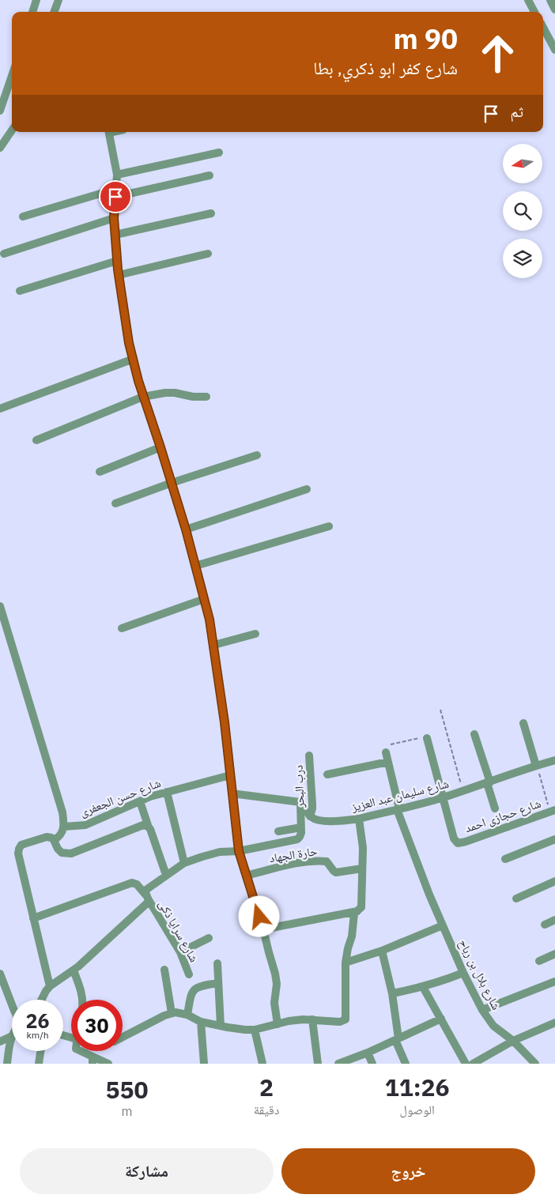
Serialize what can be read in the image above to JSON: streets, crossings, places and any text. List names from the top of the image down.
{
  "streets": {
    "street": [
      "درب البحر",
      "شارع سليمان عبد العزيز",
      "شارع حسن الجعفرى",
      "شارع حجازى احمد",
      "حارة الجهاد",
      "شارع سرايا ذكى",
      "شارع بلال بن رباح"
    ]
  },
  "crossings": [
    ["درب البحر", "شارع سليمان عبد العزيز"],
    ["شارع سليمان عبد العزيز", "شارع حجازى احمد"],
    ["شارع سليمان عبد العزيز", "شارع بلال بن رباح"]
  ],
  "north": "left",
  "page": {
    "turn": ["90 m", "شارع كفر ابو ذكري, بطا"],
    "then": "ثم",
    "speed": "26 km/h",
    "limit": "30",
    "eta": [
      "11:26",
      "الوصول",
      "2",
      "دقيقة",
      "550",
      "m"
    ],
    "buttons": ["خروج", "مشاركة"]
  }
}
